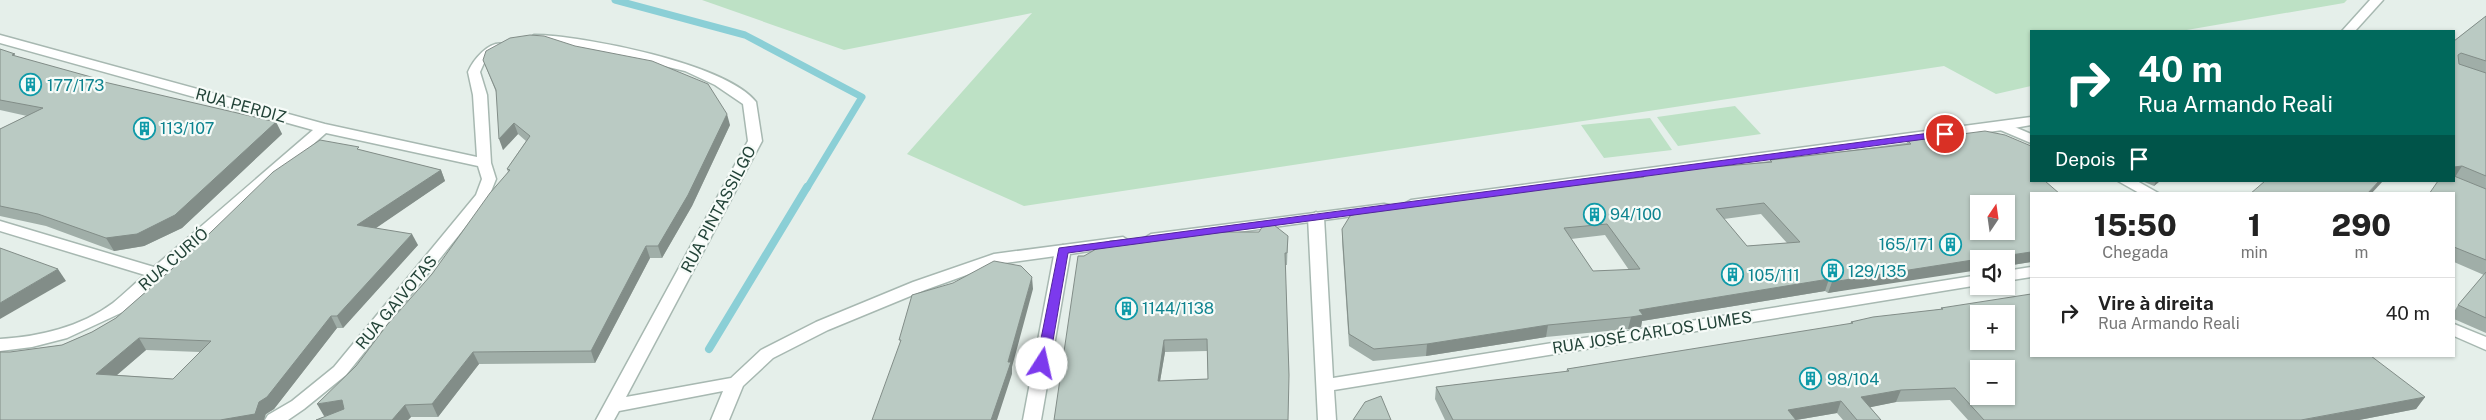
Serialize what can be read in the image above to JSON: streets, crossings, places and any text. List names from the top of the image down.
{
  "streets": {
    "street": [
      "RUA PERDIZ",
      "RUA PINTASSILGO",
      "RUA CURIÓ",
      "RUA GAIVOTAS",
      "RUA JOSÉ CARLOS LUMES"
    ]
  },
  "crossings": [
    ["RUA PERDIZ", "RUA PINTASSILGO"],
    ["RUA PERDIZ", "RUA CURIÓ"],
    ["RUA PERDIZ", "RUA GAIVOTAS"],
    ["RUA PINTASSILGO", "RUA GAIVOTAS"]
  ],
  "places": {
    "building": [
      "177/173",
      "113/107",
      "94/100",
      "165/171",
      "129/135",
      "105/111",
      "1144/1138",
      "98/104"
    ]
  },
  "north": "top",
  "page": {
    "turn": ["40 m", "Rua Armando Reali"],
    "then": "Depois",
    "eta": [
      "15:50",
      "Chegada",
      "1",
      "min",
      "290",
      "m"
    ],
    "map_buttons": ["+", "−"],
    "list": [
      {
        "name": "Vire à direita",
        "note": "Rua Armando Reali",
        "value": "40 m"
      }
    ]
  }
}
